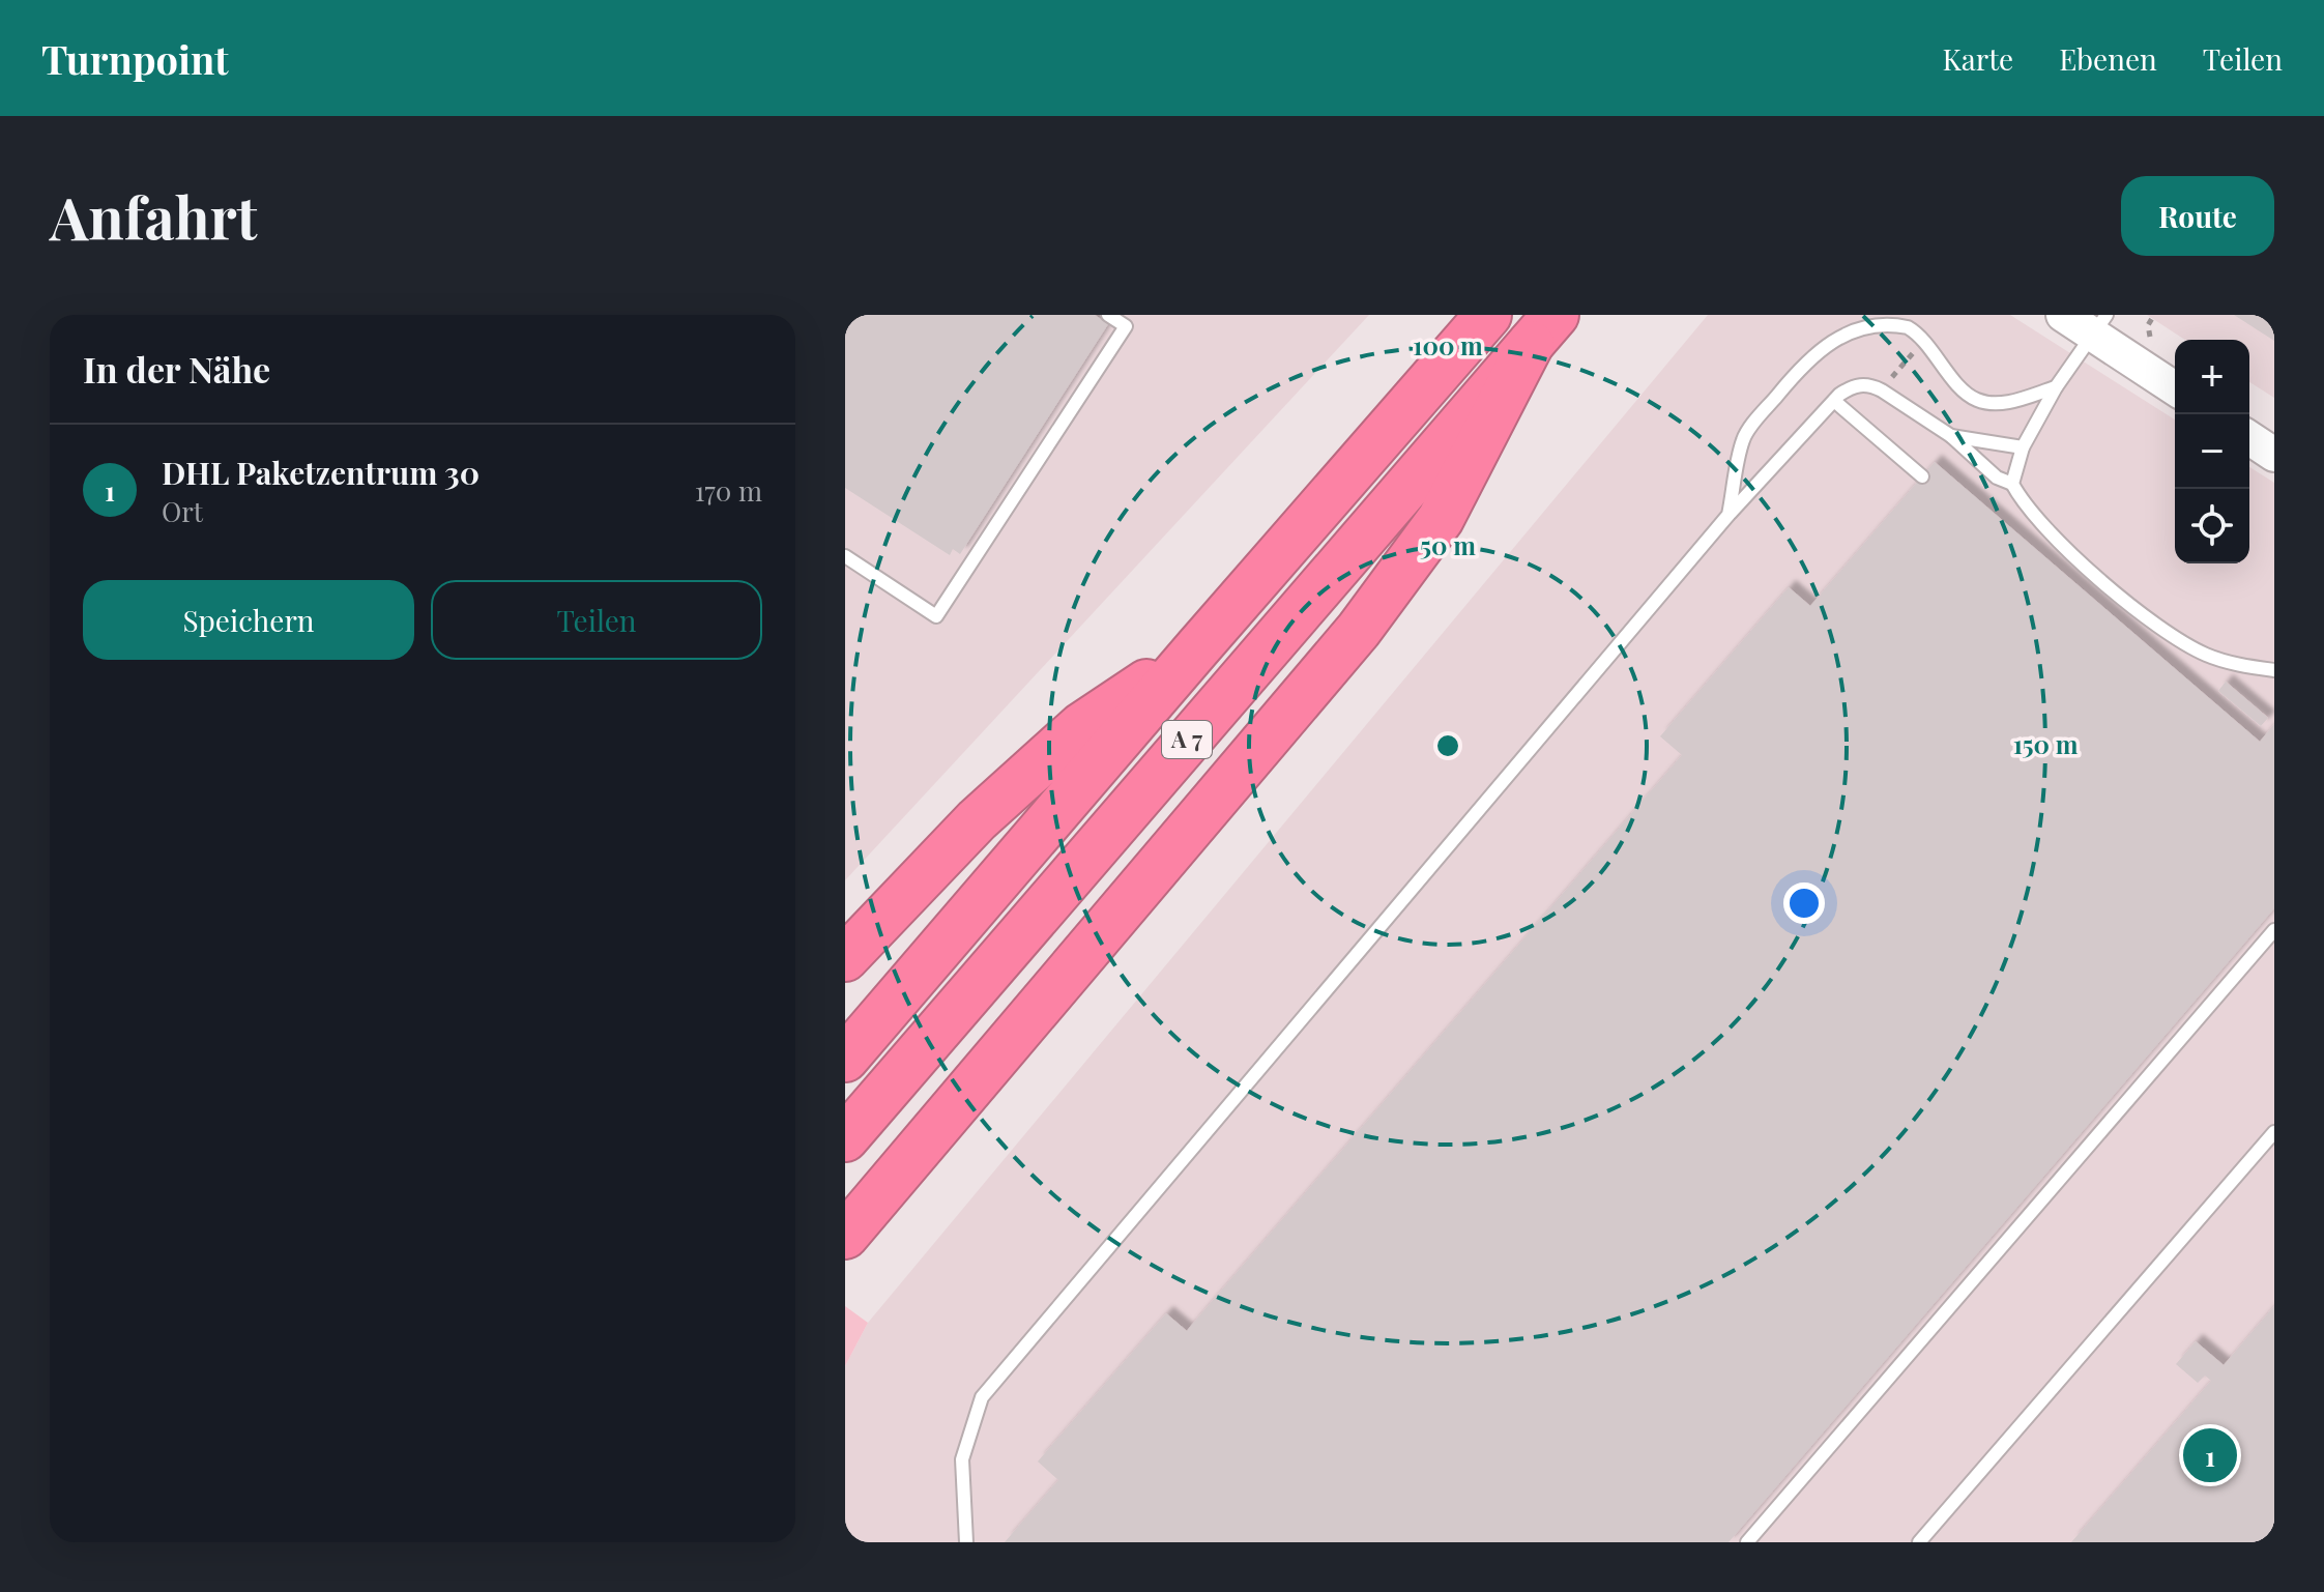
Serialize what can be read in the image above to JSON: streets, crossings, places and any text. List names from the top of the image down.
{
  "streets": {
    "highway": ["A 7"]
  },
  "page": {
    "header": "Turnpoint",
    "nav": ["Karte", "Ebenen", "Teilen"],
    "buttons": [
      "Route",
      ["Speichern", "Teilen"]
    ],
    "title": "Anfahrt",
    "heading": "In der Nähe",
    "map_buttons": ["+", "−"],
    "list": [
      {
        "mark": "1",
        "name": "DHL Paketzentrum 30",
        "note": "Ort",
        "value": "170 m"
      }
    ],
    "pins": "1"
  },
  "rings": ["100 m", "50 m", "150 m"]
}
